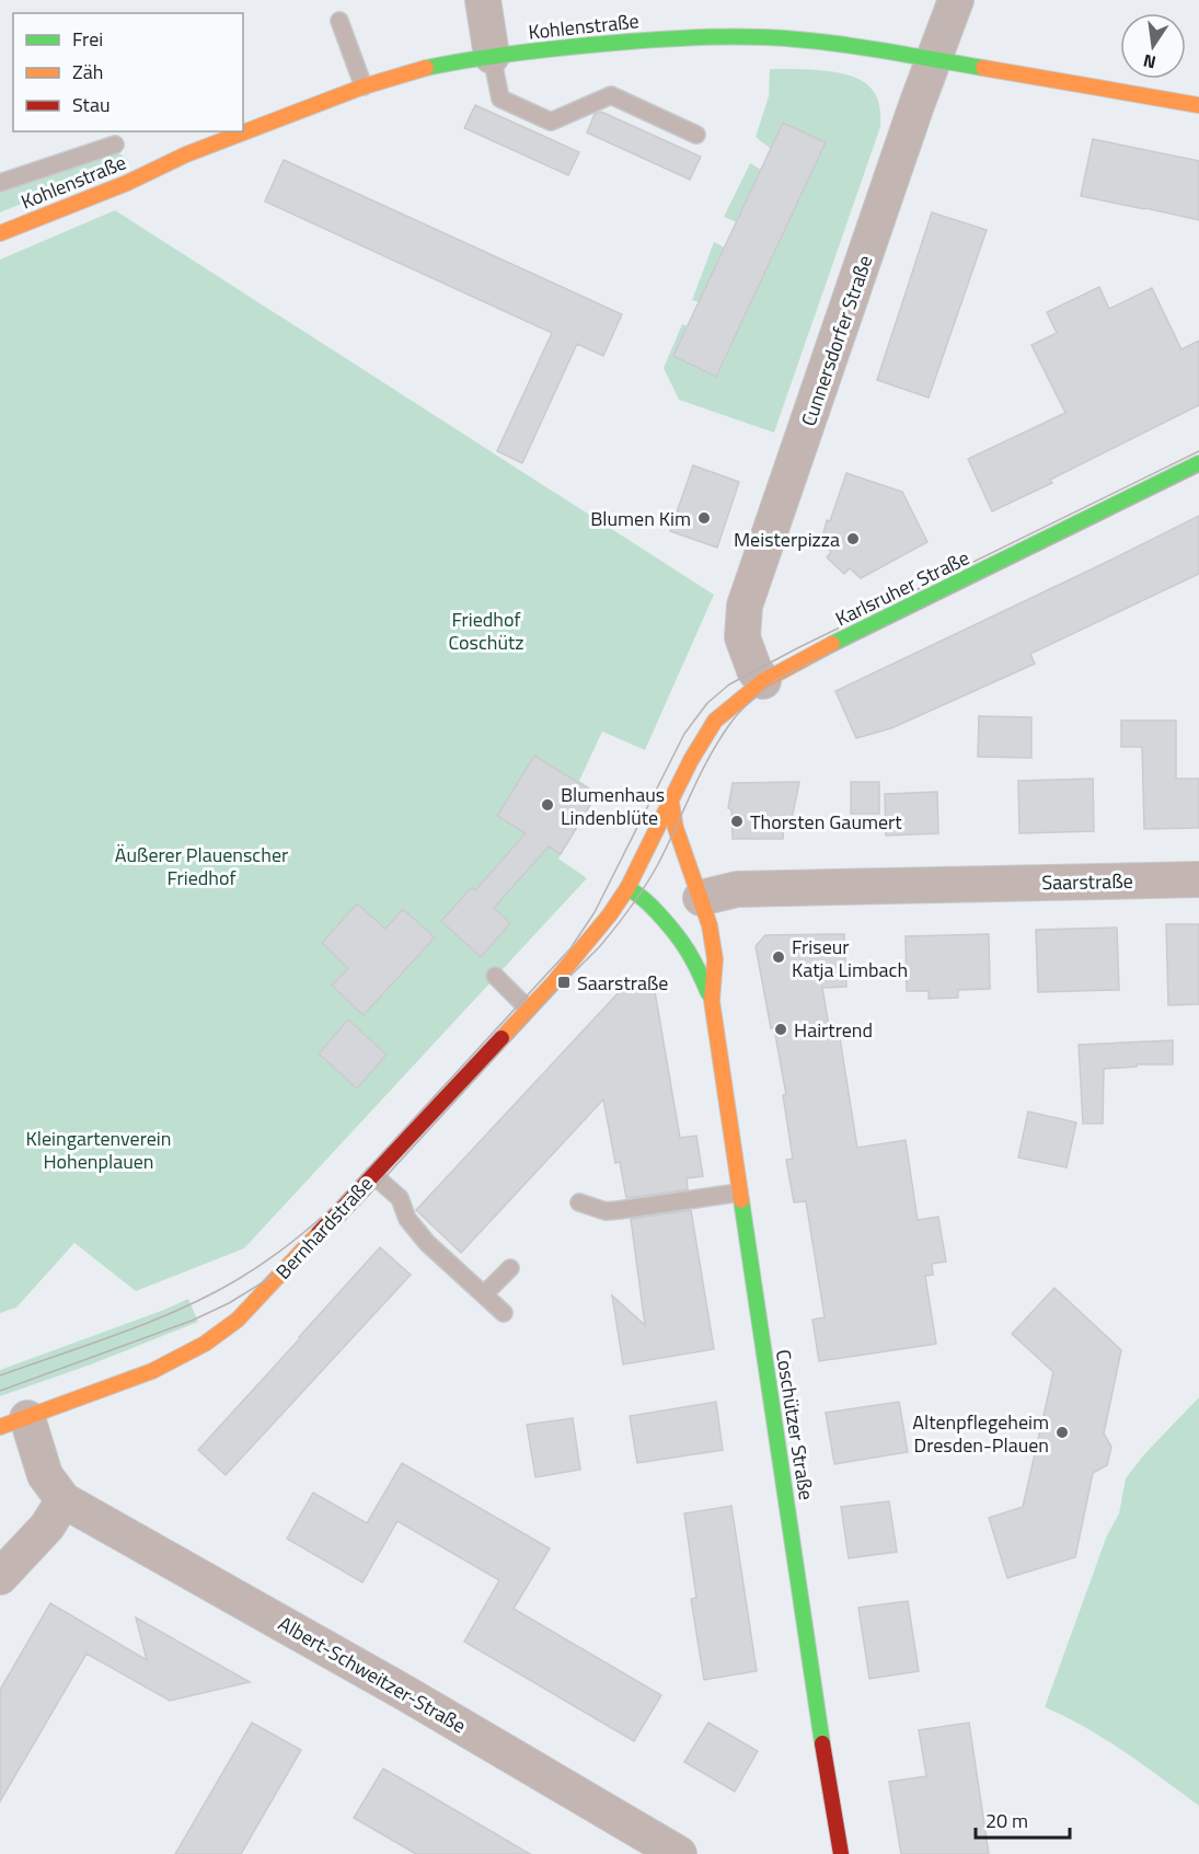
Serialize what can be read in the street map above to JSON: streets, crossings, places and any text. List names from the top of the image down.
{
  "streets": {
    "street": [
      "Kohlenstraße",
      "Cunnersdorfer Straße",
      "Karlsruher Straße",
      "Saarstraße",
      "Bernhardstraße",
      "Coschützer Straße",
      "Albert-Schweitzer-Straße"
    ]
  },
  "crossings": [
    ["Kohlenstraße", "Cunnersdorfer Straße"],
    ["Cunnersdorfer Straße", "Karlsruher Straße"],
    ["Karlsruher Straße", "Bernhardstraße"],
    ["Karlsruher Straße", "Coschützer Straße"],
    ["Saarstraße", "Coschützer Straße"],
    ["Bernhardstraße", "Coschützer Straße"],
    ["Bernhardstraße", "Albert-Schweitzer-Straße"]
  ],
  "parks": ["Friedhof Coschütz", "Äußerer Plauenscher Friedhof", "Kleingartenverein Hohenplauen"],
  "places": {
    "other": [
      "Blumen Kim",
      "Meisterpizza",
      "Blumenhaus Lindenblüte",
      "Thorsten Gaumert",
      "Friseur Katja Limbach",
      "Hairtrend",
      "Altenpflegeheim Dresden-Plauen"
    ],
    "transit": ["Saarstraße"]
  },
  "legend": ["Frei", "Zäh", "Stau"],
  "scale_bar": "20 m",
  "north": "bottom"
}
